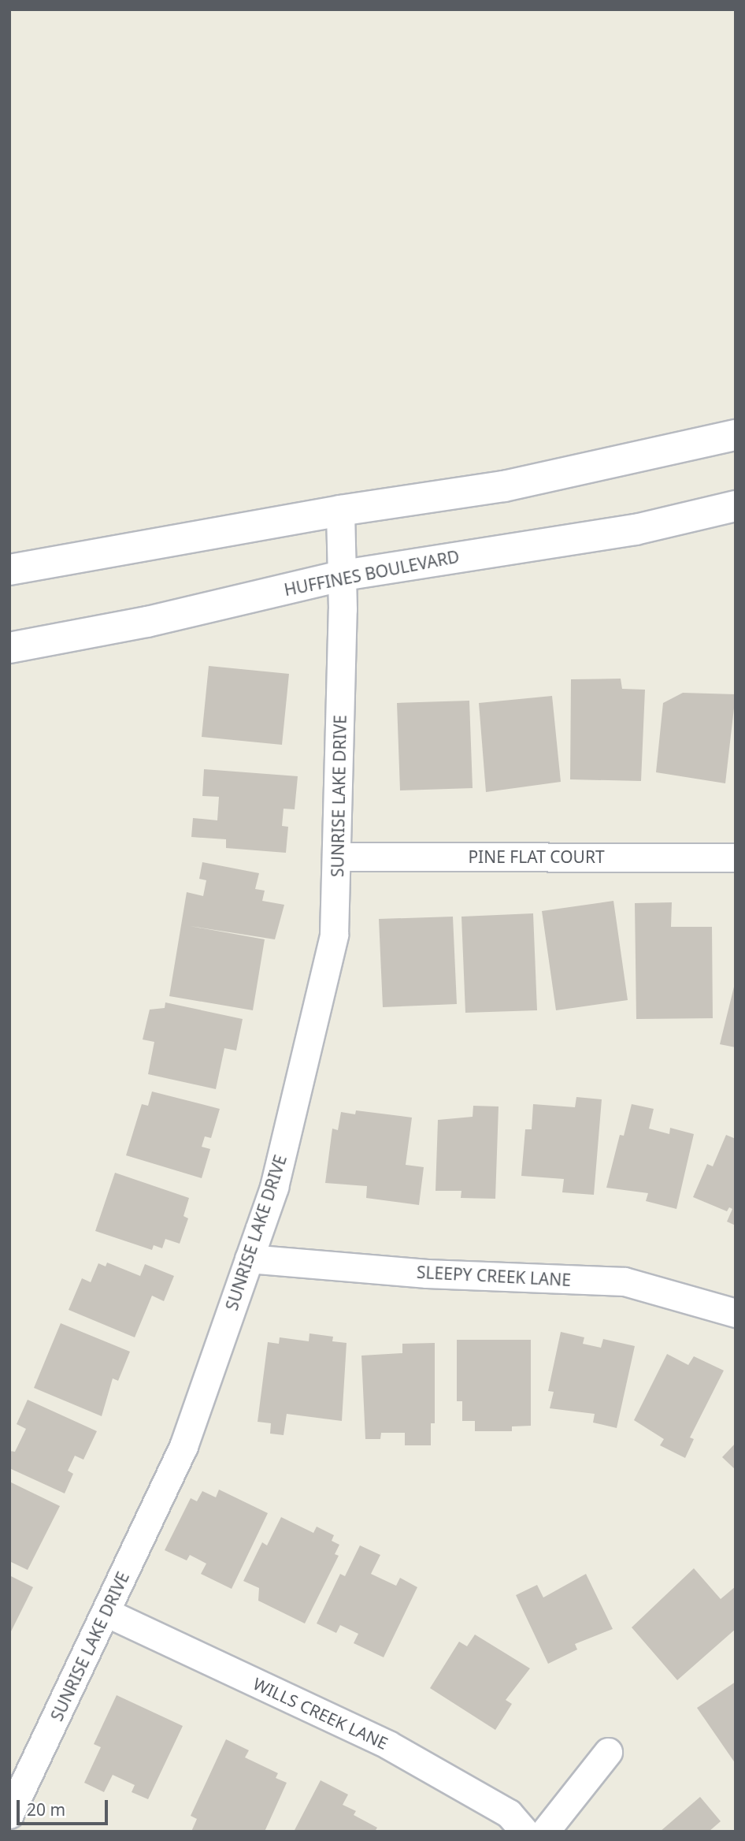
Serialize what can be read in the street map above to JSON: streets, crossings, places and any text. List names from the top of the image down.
{
  "streets": {
    "main road": ["HUFFINES BOULEVARD"],
    "street": [
      "SUNRISE LAKE DRIVE",
      "PINE FLAT COURT",
      "SLEEPY CREEK LANE",
      "WILLS CREEK LANE"
    ]
  },
  "crossings": [
    ["HUFFINES BOULEVARD", "SUNRISE LAKE DRIVE"],
    ["SUNRISE LAKE DRIVE", "PINE FLAT COURT"],
    ["SUNRISE LAKE DRIVE", "SLEEPY CREEK LANE"],
    ["SUNRISE LAKE DRIVE", "WILLS CREEK LANE"]
  ],
  "scale_bar": "20 m"
}
